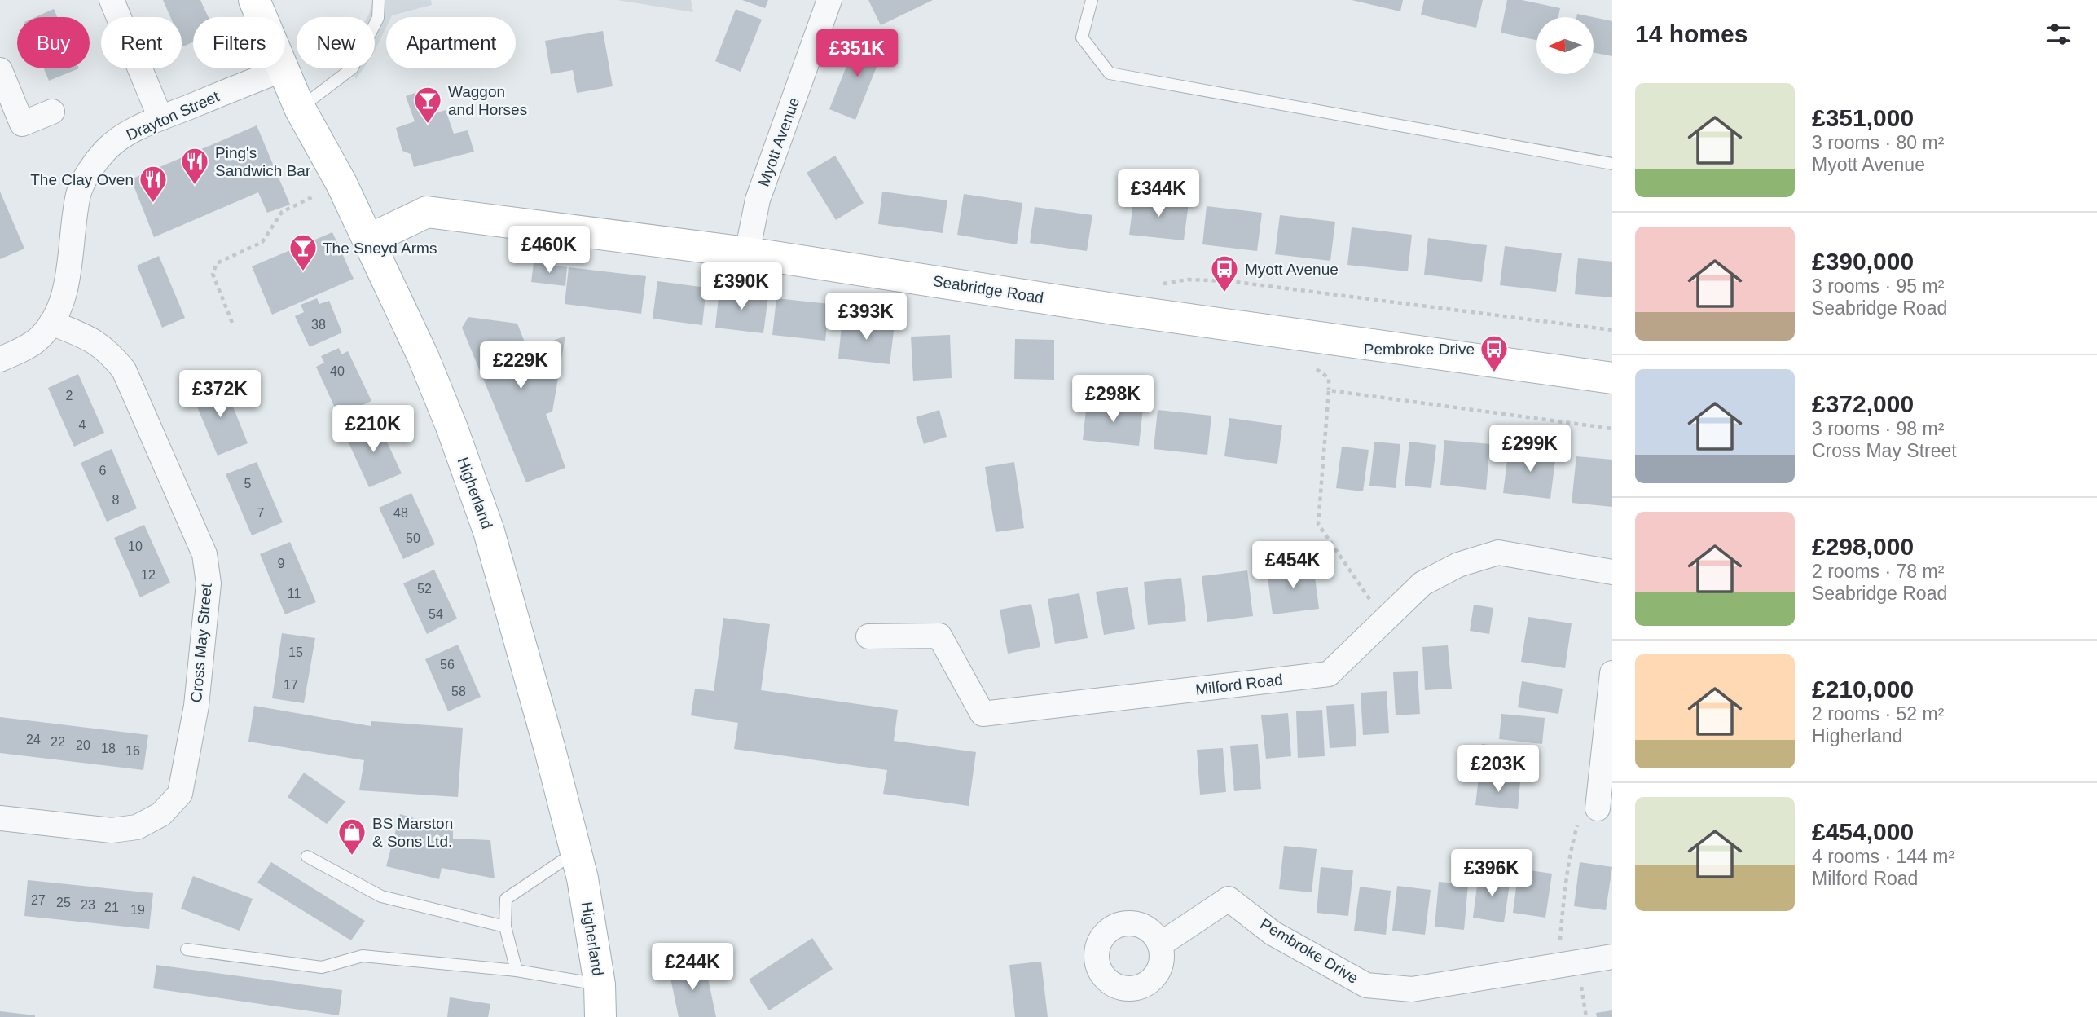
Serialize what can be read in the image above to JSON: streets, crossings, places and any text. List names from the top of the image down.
{
  "streets": {
    "main road": ["Seabridge Road", "Higherland"],
    "street": [
      "Drayton Street",
      "Myott Avenue",
      "Cross May Street",
      "Milford Road",
      "Pembroke Drive"
    ]
  },
  "crossings": [
    ["Drayton Street", "Higherland"],
    ["Drayton Street", "Cross May Street"],
    ["Myott Avenue", "Seabridge Road"],
    ["Seabridge Road", "Higherland"]
  ],
  "places": {
    "bar": ["Waggon and Horses", "The Sneyd Arms"],
    "restaurant": ["Ping's Sandwich Bar", "The Clay Oven"],
    "bus stop": ["Myott Avenue", "Pembroke Drive"],
    "shop": ["BS Marston & Sons Ltd."]
  },
  "house_numbers": [
    "38",
    "40",
    "2",
    "4",
    "6",
    "5",
    "8",
    "7",
    "48",
    "50",
    "10",
    "9",
    "12",
    "52",
    "11",
    "54",
    "15",
    "56",
    "17",
    "58",
    "24",
    "22",
    "20",
    "18",
    "16",
    "27",
    "25",
    "23",
    "21",
    "19"
  ],
  "north": "left",
  "page": {
    "heading": "14 homes",
    "chip": [
      "Buy",
      "Rent",
      "Filters",
      "New",
      "Apartment"
    ],
    "price": [
      "£351K",
      "£344K",
      "£460K",
      "£390K",
      "£393K",
      "£229K",
      "£372K",
      "£298K",
      "£210K",
      "£299K",
      "£454K",
      "£203K",
      "£396K",
      "£244K"
    ],
    "list": [
      {
        "name": "£351,000",
        "note": "3 rooms · 80 m² · Myott Avenue"
      },
      {
        "name": "£390,000",
        "note": "3 rooms · 95 m² · Seabridge Road"
      },
      {
        "name": "£372,000",
        "note": "3 rooms · 98 m² · Cross May Street"
      },
      {
        "name": "£298,000",
        "note": "2 rooms · 78 m² · Seabridge Road"
      },
      {
        "name": "£210,000",
        "note": "2 rooms · 52 m² · Higherland"
      },
      {
        "name": "£454,000",
        "note": "4 rooms · 144 m² · Milford Road"
      }
    ]
  }
}
